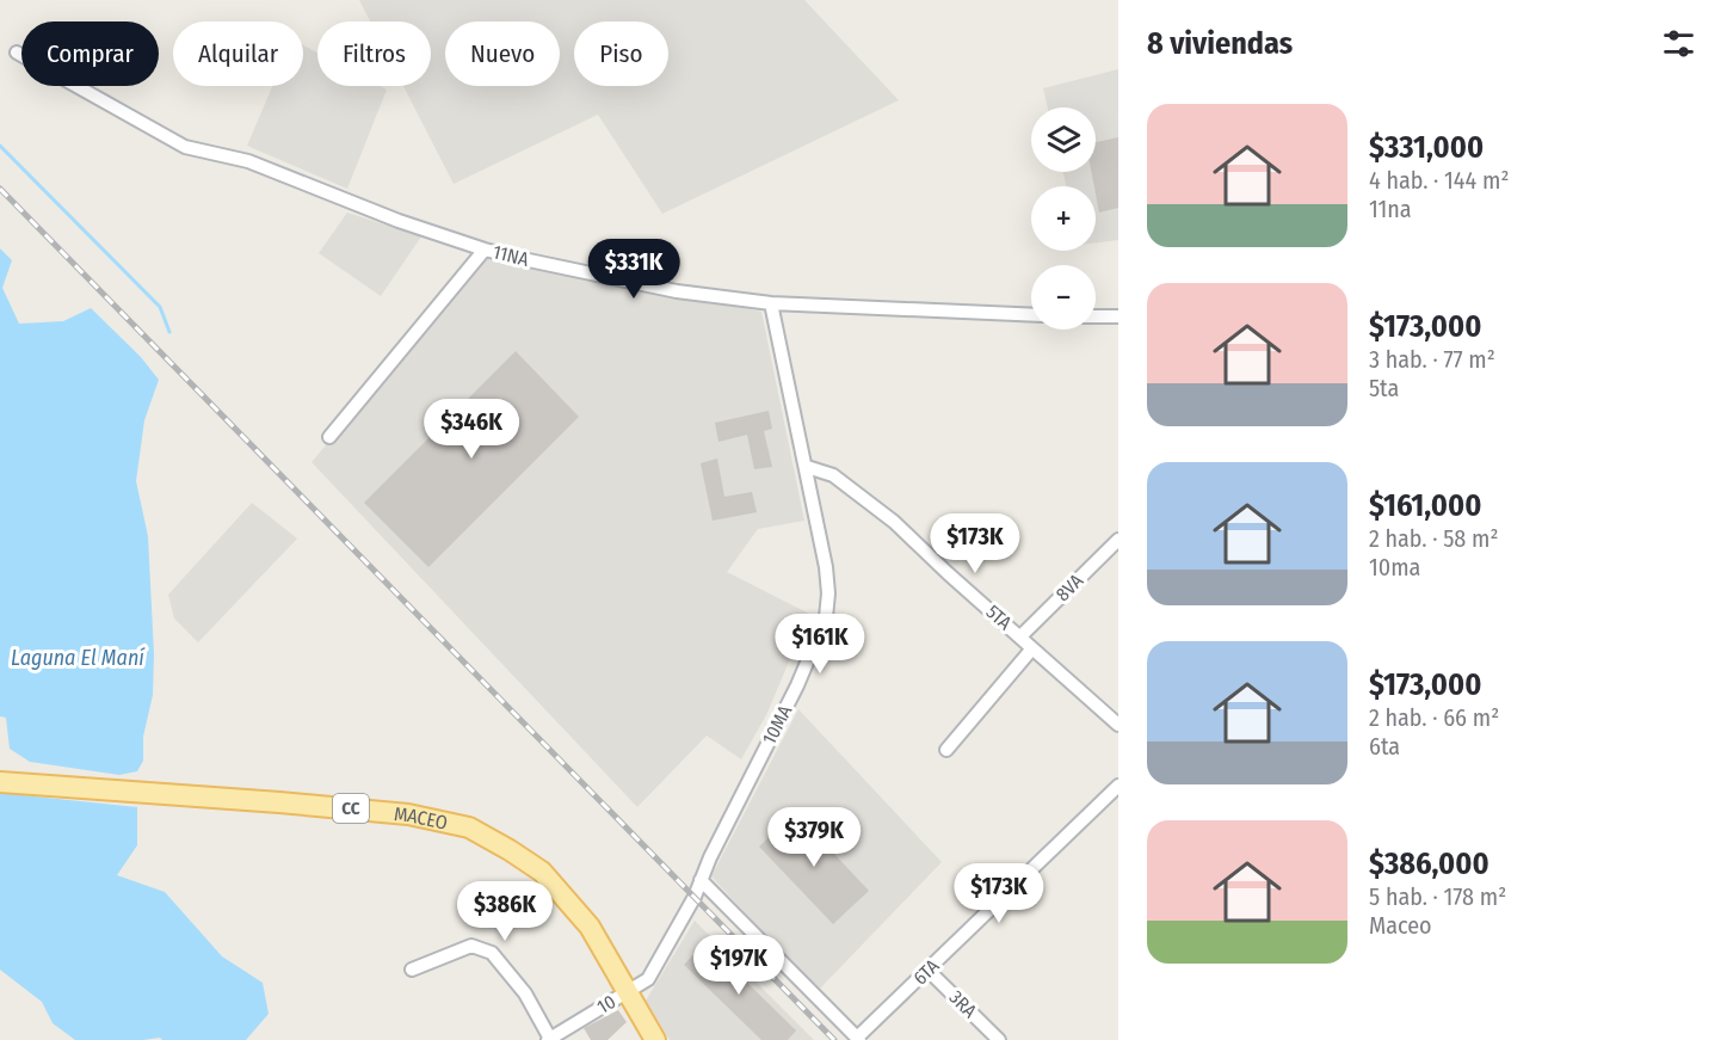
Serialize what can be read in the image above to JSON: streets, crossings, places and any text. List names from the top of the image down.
{
  "streets": {
    "main road": ["CC", "MACEO"],
    "street": [
      "11NA",
      "8VA",
      "5TA",
      "10MA",
      "6TA",
      "10",
      "3RA"
    ]
  },
  "crossings": [
    ["11NA", "10MA"],
    ["8VA", "5TA"],
    ["5TA", "10MA"],
    ["10MA", "MACEO"],
    ["10MA", "10"],
    ["MACEO", "10"],
    ["6TA", "3RA"]
  ],
  "water": ["Laguna El Maní"],
  "page": {
    "heading": "8 viviendas",
    "chip": [
      "Comprar",
      "Alquilar",
      "Filtros",
      "Nuevo",
      "Piso"
    ],
    "list": [
      {
        "name": "$331,000",
        "note": "4 hab. · 144 m² · 11na"
      },
      {
        "name": "$173,000",
        "note": "3 hab. · 77 m² · 5ta"
      },
      {
        "name": "$161,000",
        "note": "2 hab. · 58 m² · 10ma"
      },
      {
        "name": "$173,000",
        "note": "2 hab. · 66 m² · 6ta"
      },
      {
        "name": "$386,000",
        "note": "5 hab. · 178 m² · Maceo"
      }
    ],
    "map_buttons": ["+", "−"],
    "price": [
      "$331K",
      "$346K",
      "$173K",
      "$161K",
      "$379K",
      "$173K",
      "$386K",
      "$197K"
    ]
  }
}
